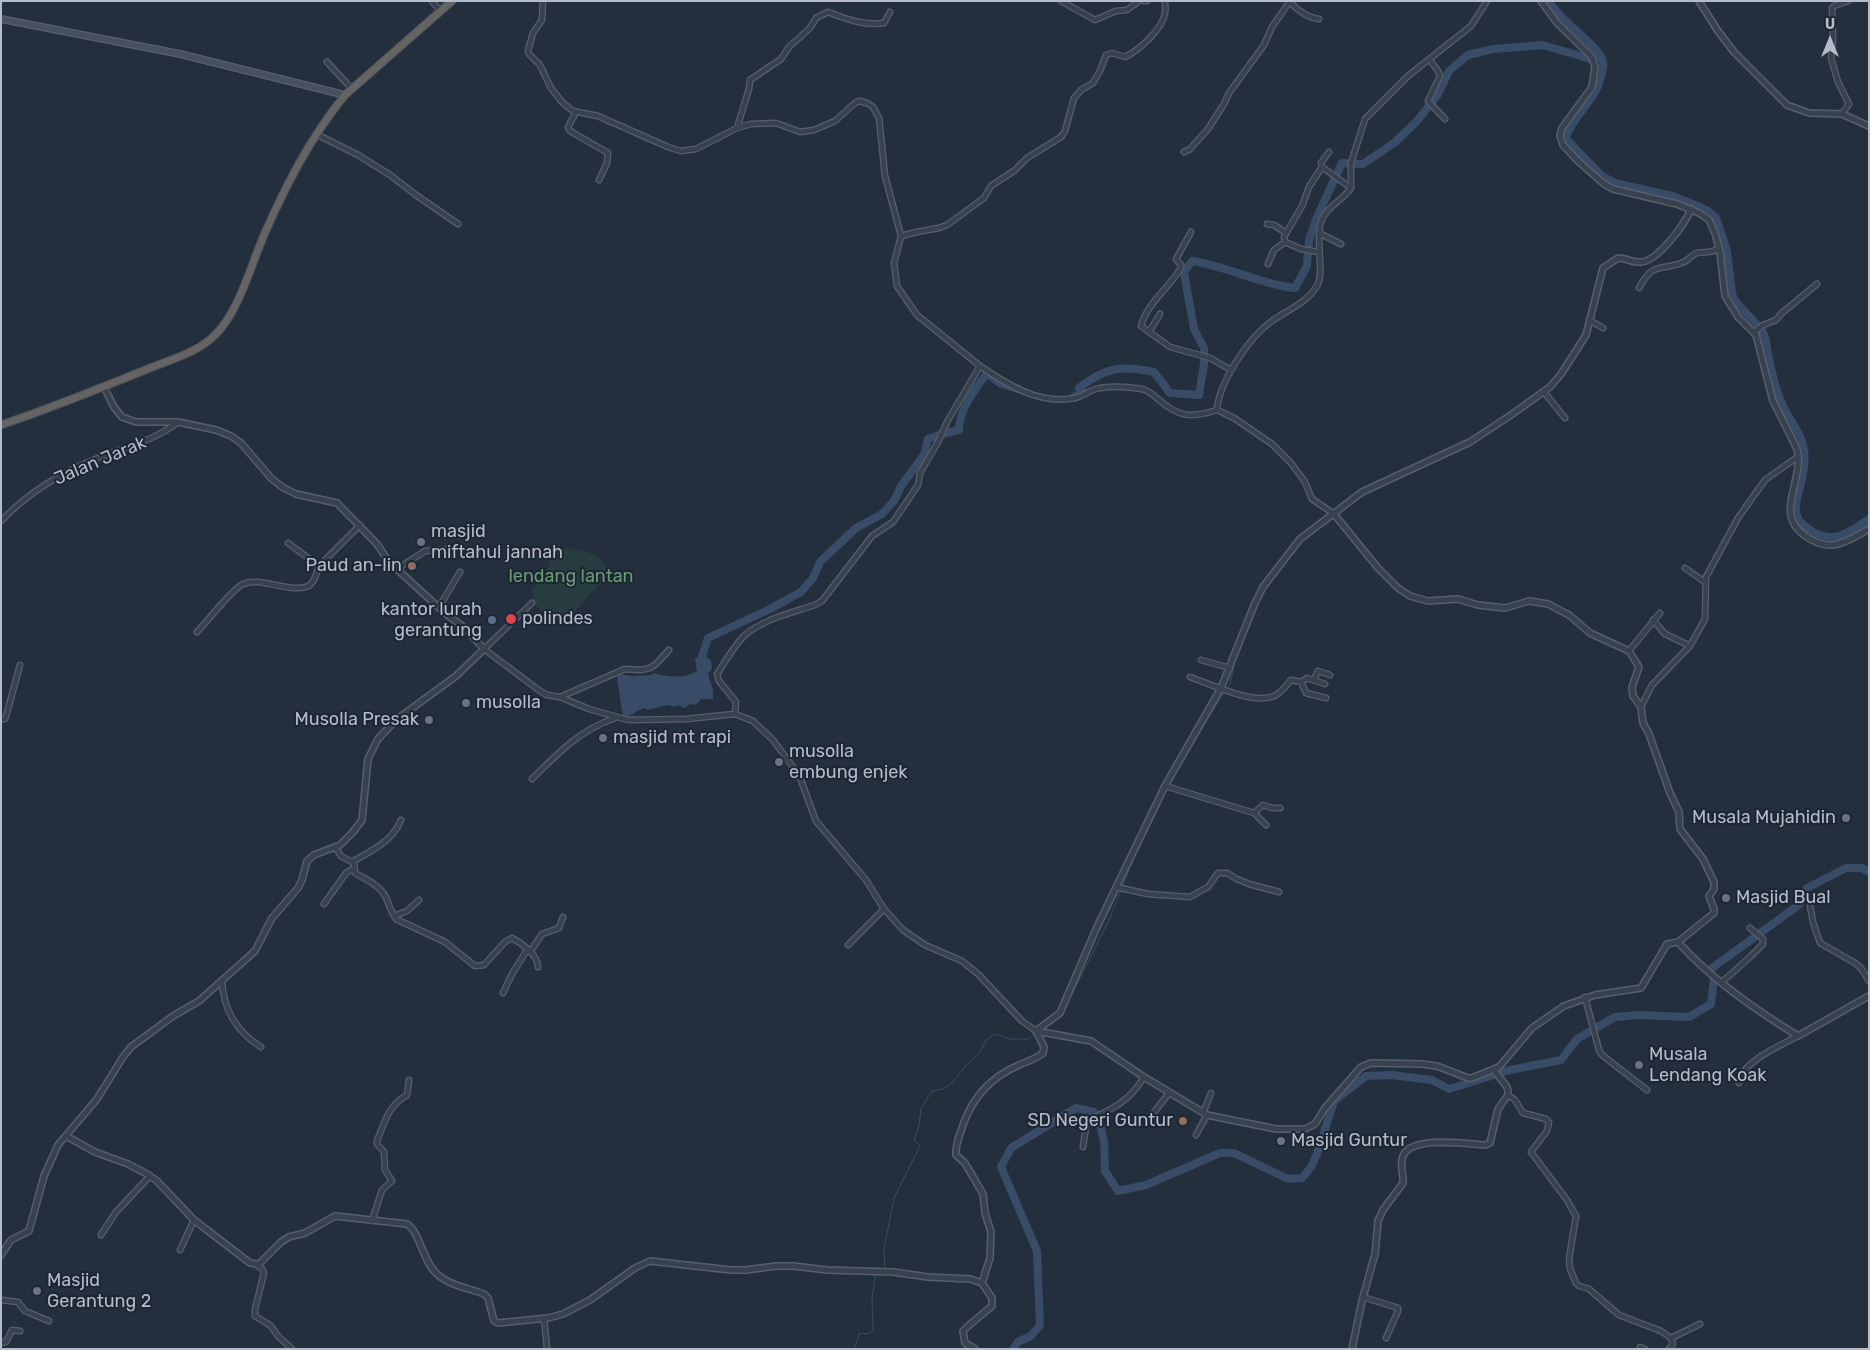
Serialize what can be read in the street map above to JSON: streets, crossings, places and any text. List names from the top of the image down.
{
  "streets": {
    "street": ["Jalan Jarak"]
  },
  "parks": ["lendang lantan"],
  "places": [
    "masjid miftahul jannah",
    "Paud an-lin",
    "polindes",
    "kantor lurah gerantung",
    "musolla",
    "Musolla Presak",
    "masjid mt rapi",
    "musolla embung enjek",
    "Musala Mujahidin",
    "Masjid Bual",
    "Musala Lendang Koak",
    "SD Negeri Guntur",
    "Masjid Guntur",
    "Masjid Gerantung 2"
  ],
  "north": "top"
}
